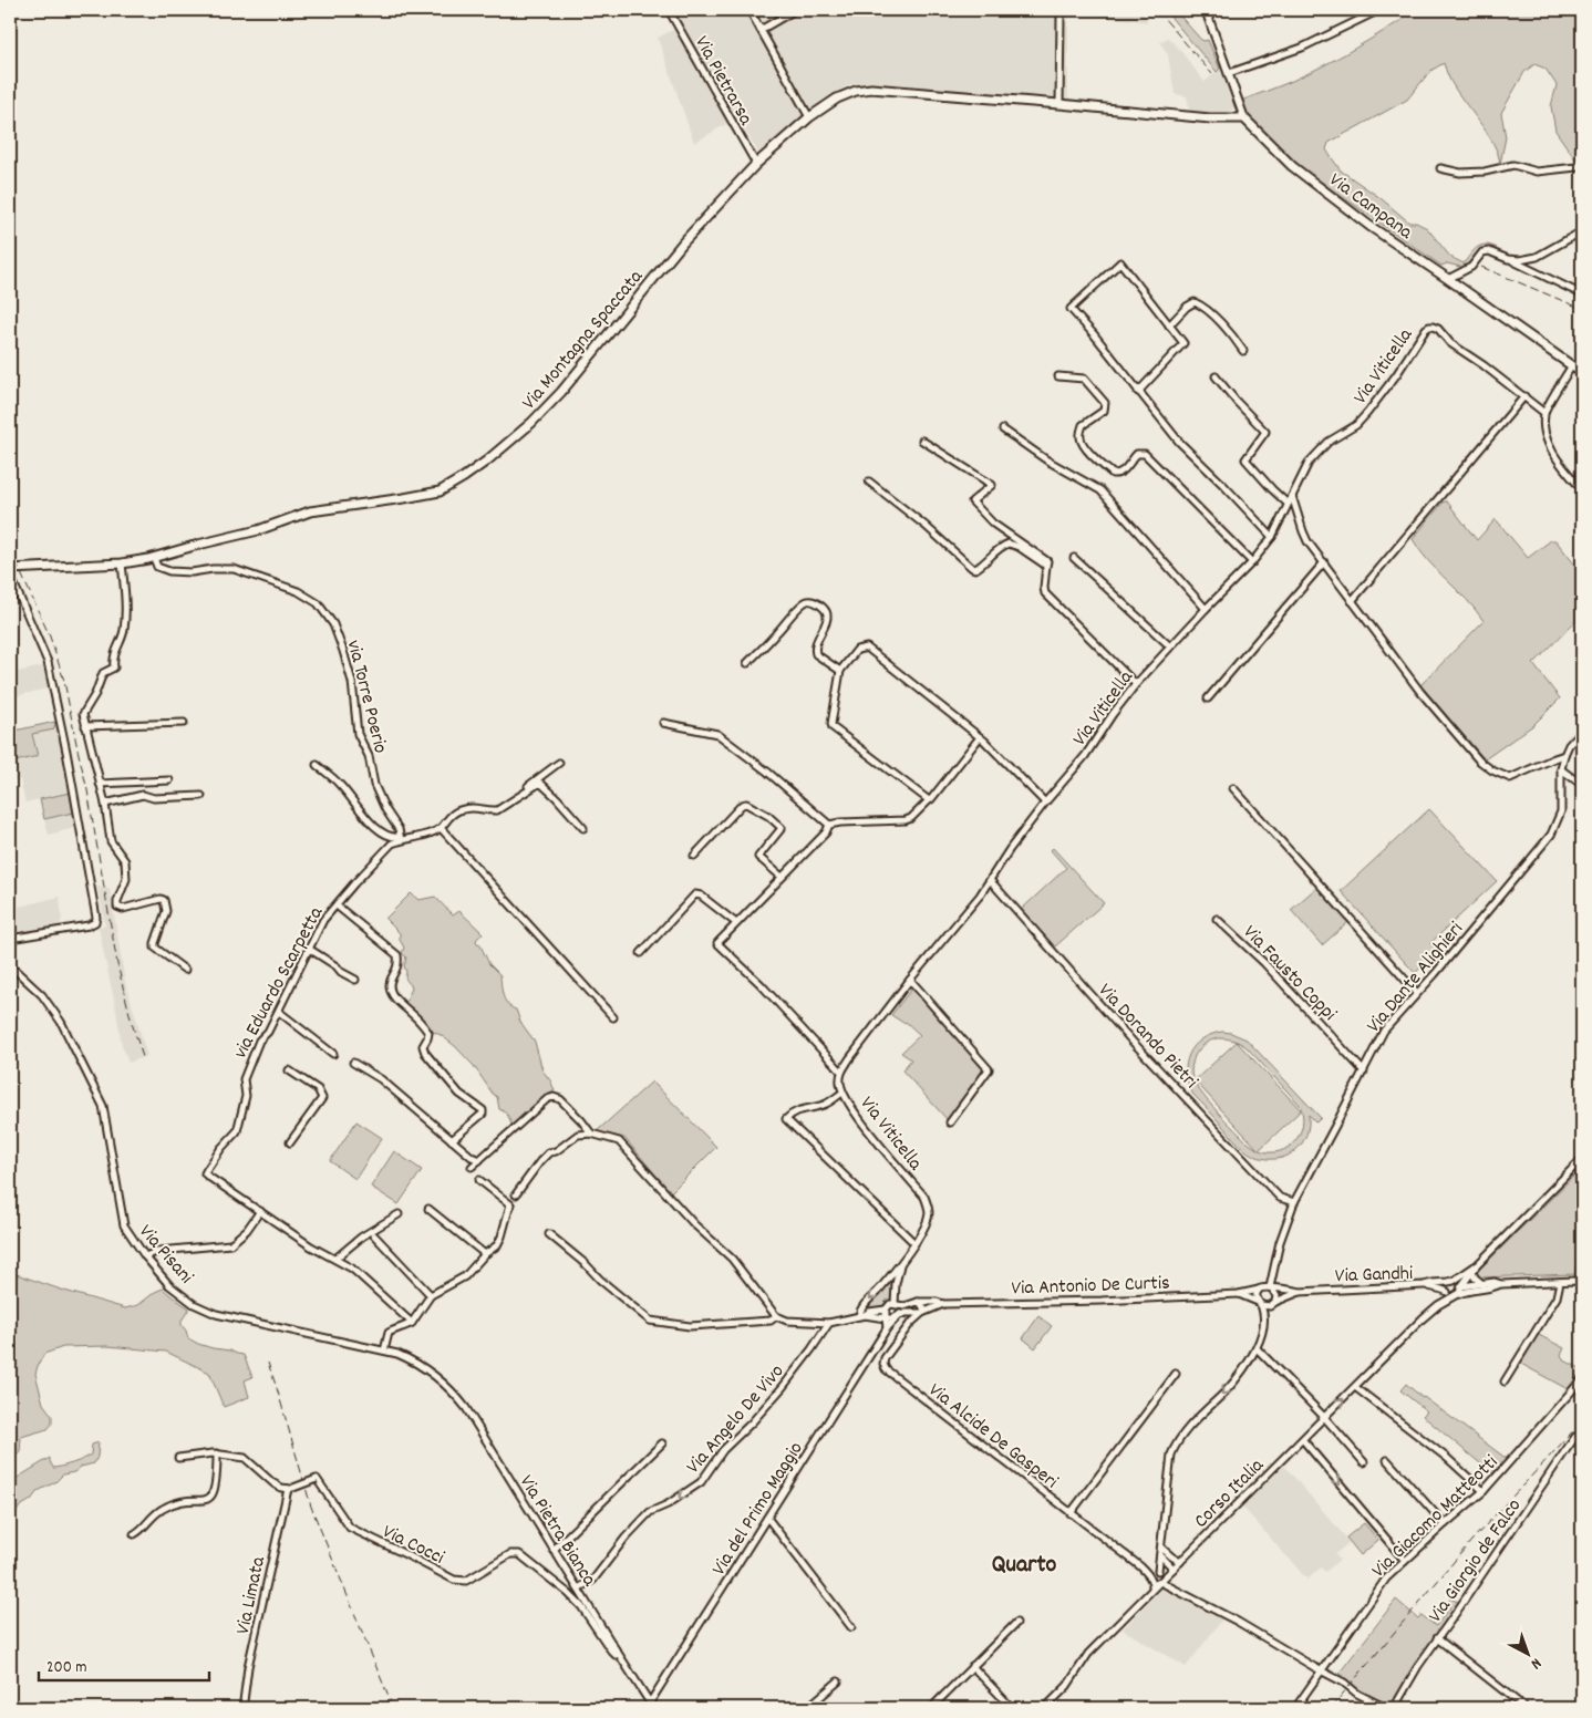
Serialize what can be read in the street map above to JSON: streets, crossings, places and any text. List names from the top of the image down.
{
  "streets": {
    "main road": ["Via Campana", "Via Montagna Spaccata"],
    "street": [
      "Via Pietrarsa",
      "Via Viticella",
      "via Torre Poerio",
      "Via Fausto Coppi",
      "Via Dante Alighieri",
      "via Eduardo Scarpetta",
      "Via Dorando Pietri",
      "Via Pisani",
      "Via Gandhi",
      "Via Antonio De Curtis",
      "Via Angelo De Vivo",
      "Via Alcide De Gasperi",
      "Corso Italia",
      "Via del Primo Maggio",
      "Via Giacomo Matteotti",
      "Via Pietra Bianca",
      "Via Cocci",
      "Via Giorgio de Falco",
      "Via Limata"
    ]
  },
  "crossings": [
    ["Via Pietrarsa", "Via Montagna Spaccata"],
    ["Via Campana", "Via Montagna Spaccata"],
    ["Via Montagna Spaccata", "via Torre Poerio"],
    ["Via Viticella", "Via Dorando Pietri"],
    ["Via Viticella", "Via Antonio De Curtis"],
    ["via Torre Poerio", "via Eduardo Scarpetta"],
    ["Via Fausto Coppi", "Via Dante Alighieri"],
    ["Via Dante Alighieri", "Via Dorando Pietri"],
    ["Via Dante Alighieri", "Via Gandhi"],
    ["Via Dante Alighieri", "Via Antonio De Curtis"],
    ["Via Pisani", "Via Pietra Bianca"],
    ["Via Gandhi", "Via Antonio De Curtis"],
    ["Via Gandhi", "Corso Italia"],
    ["Via Antonio De Curtis", "Via Angelo De Vivo"],
    ["Via Antonio De Curtis", "Via Alcide De Gasperi"],
    ["Via Antonio De Curtis", "Via del Primo Maggio"],
    ["Via Angelo De Vivo", "Via Pietra Bianca"],
    ["Via del Primo Maggio", "Via Pietra Bianca"],
    ["Via Pietra Bianca", "Via Cocci"],
    ["Via Cocci", "Via Limata"]
  ],
  "districts": ["Quarto"],
  "scale_bar": "200 m",
  "north": "bottom right"
}
